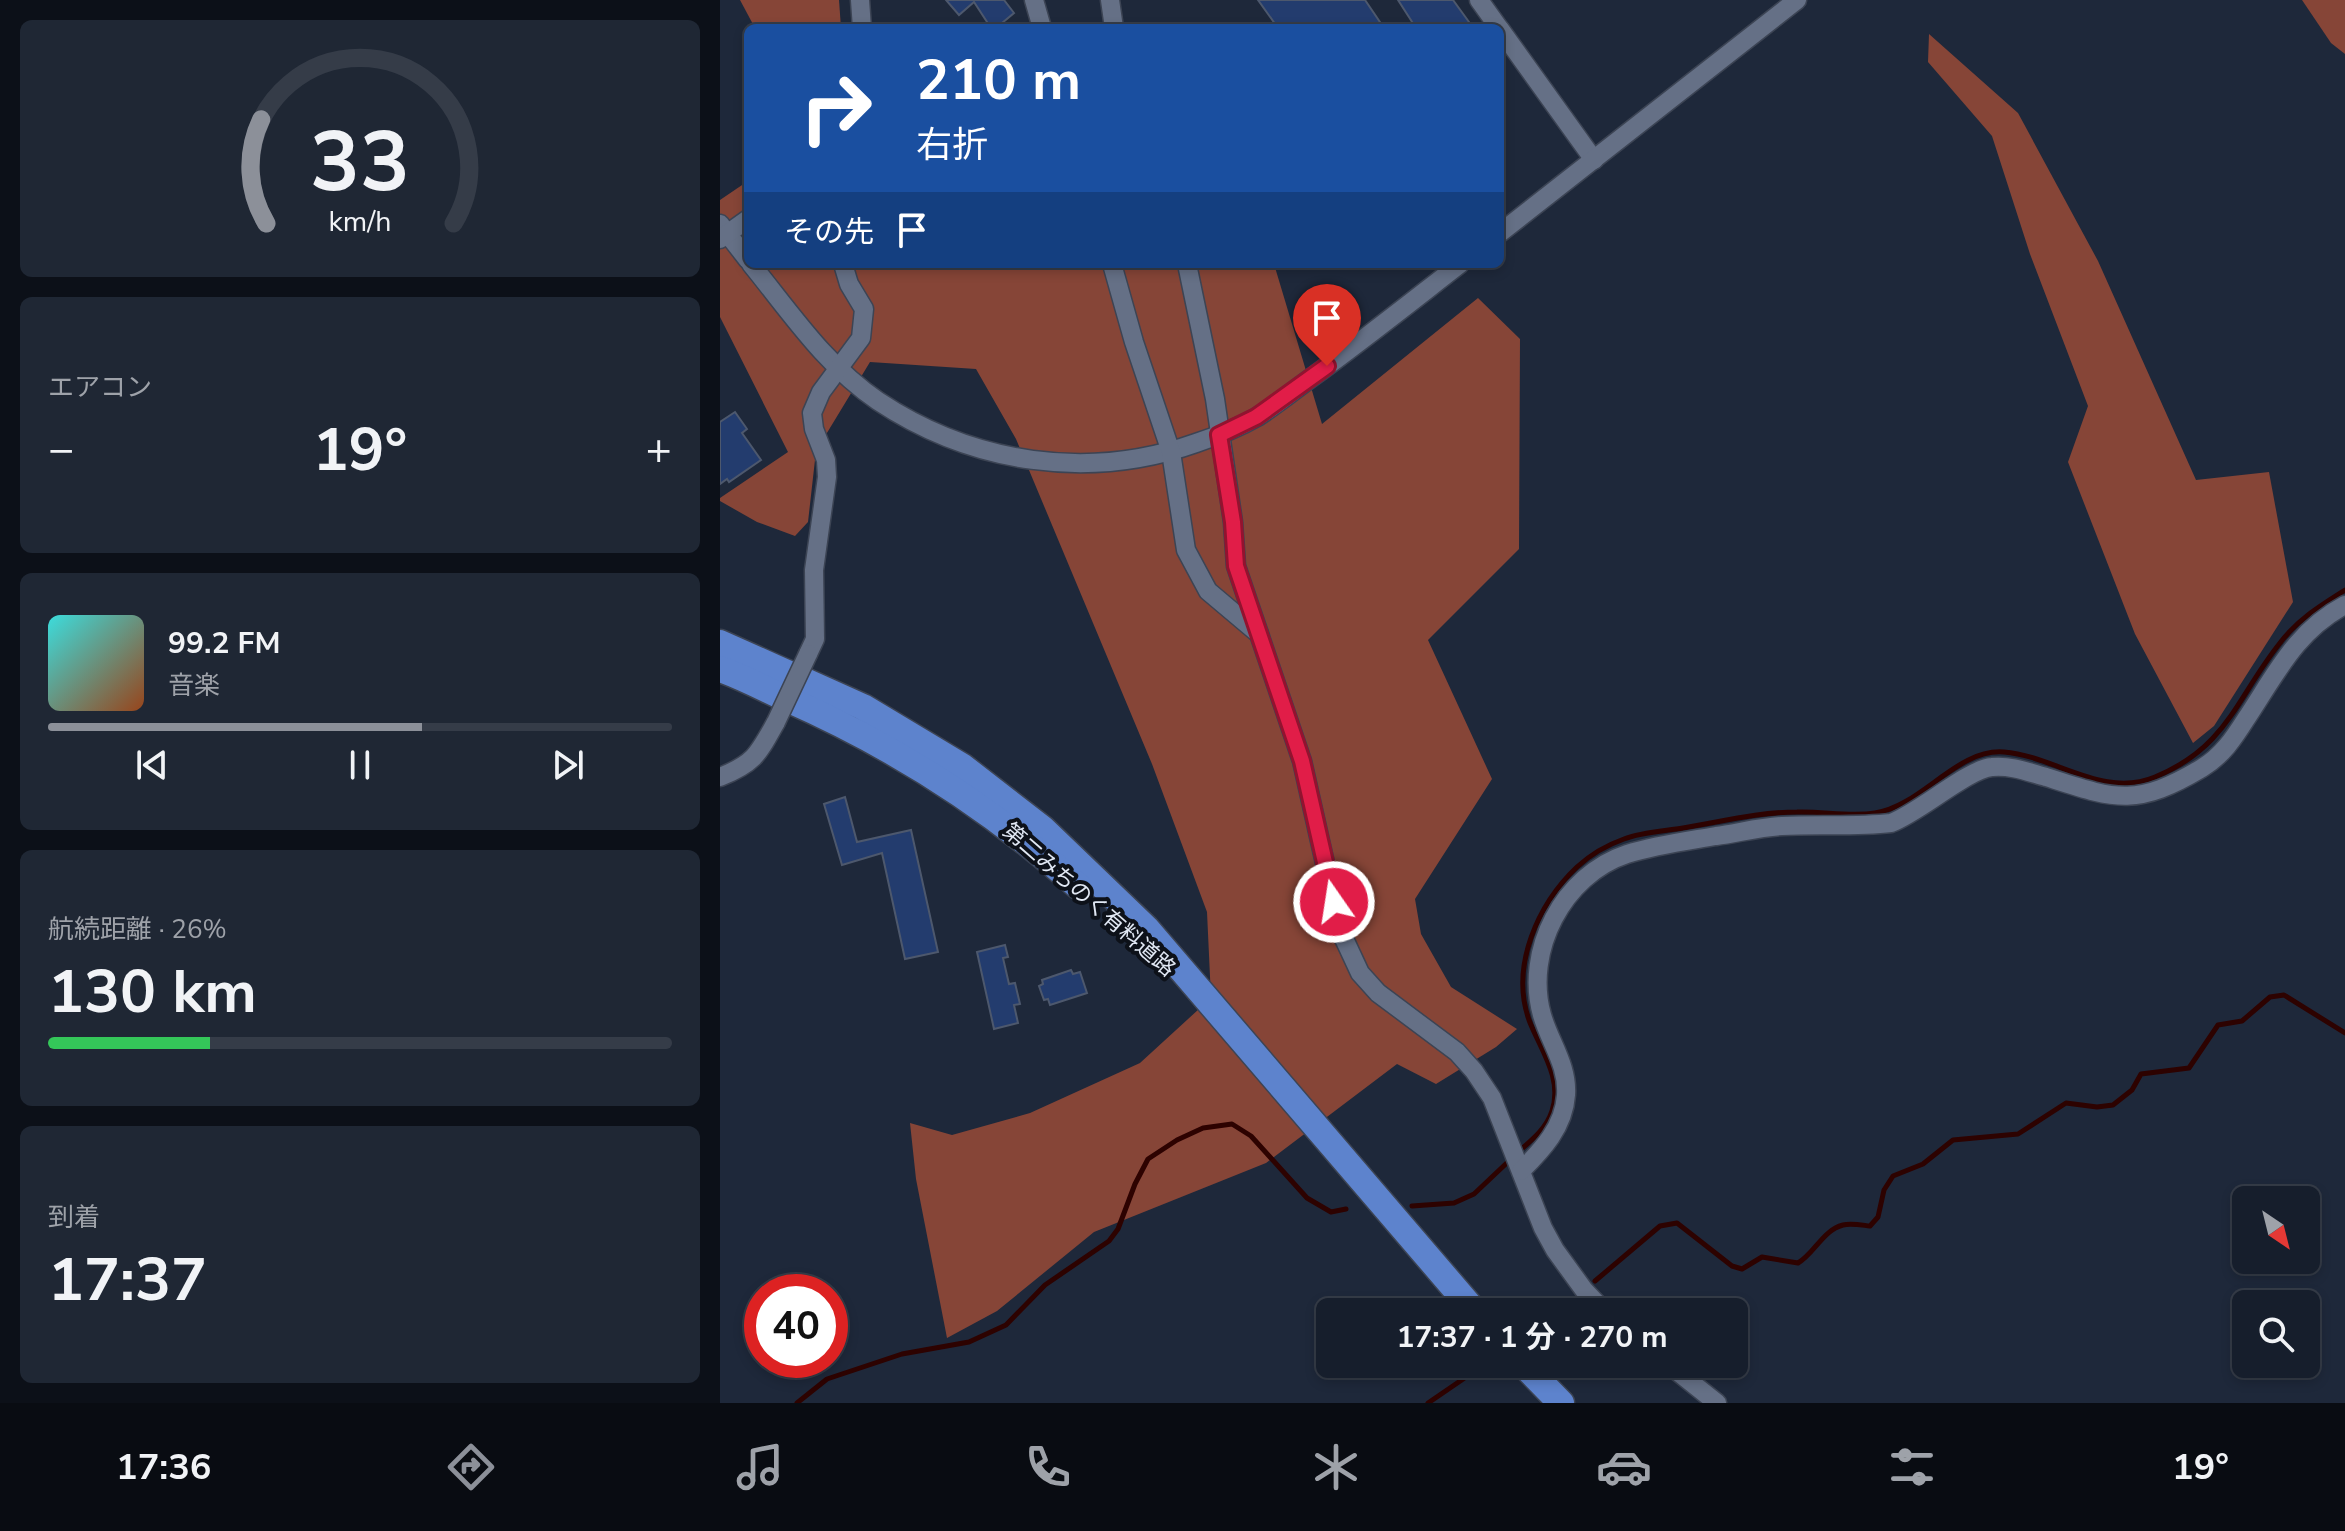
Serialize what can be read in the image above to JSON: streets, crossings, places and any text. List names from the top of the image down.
{
  "streets": {
    "highway": ["第二みちのく有料道路"]
  },
  "north": "bottom right",
  "page": {
    "turn": ["210 m", "右折"],
    "then": "その先",
    "tile": [
      "エアコン",
      ["航続距離 · 26%", "130 km"],
      ["到着", "17:37"]
    ],
    "heat": ["−", "19°", "+"],
    "song": ["99.2 FM", "音楽"],
    "limit": "40",
    "trip": "17:37 · 1 分 · 270 m",
    "tabs": ["17:36", "19°"],
    "gauge": ["33", "km/h"]
  }
}
